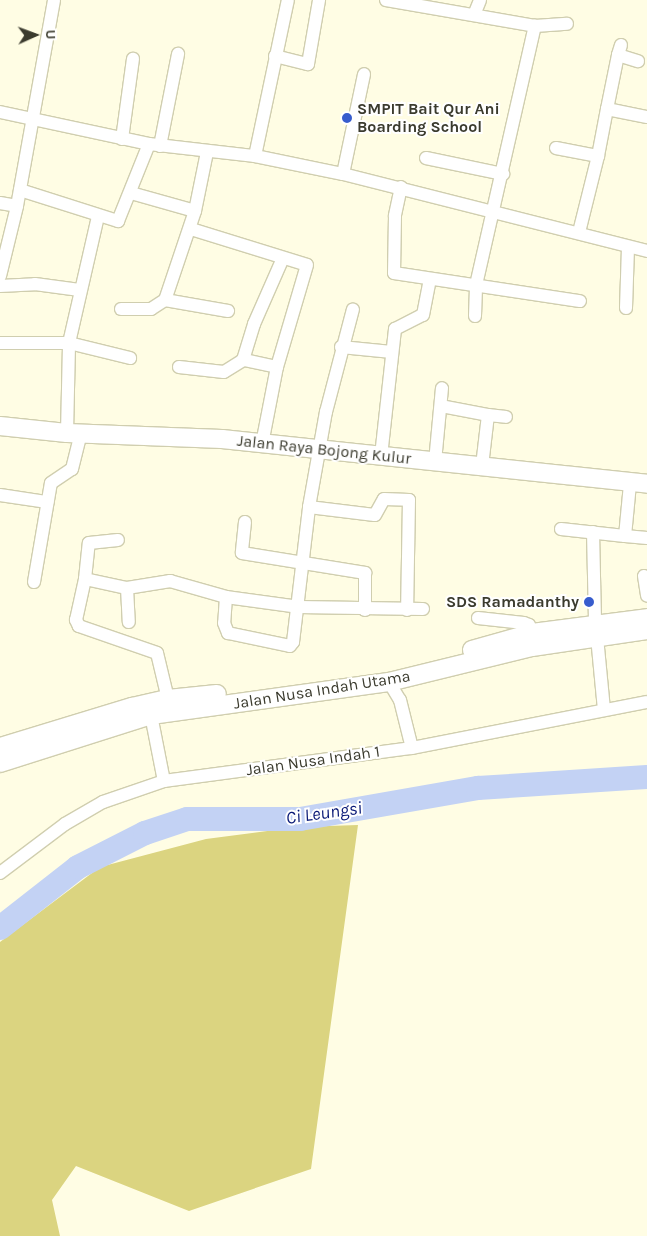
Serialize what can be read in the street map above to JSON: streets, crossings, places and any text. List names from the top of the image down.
{
  "streets": {
    "street": ["Jalan Raya Bojong Kulur", "Jalan Nusa Indah Utama", "Jalan Nusa Indah 1"]
  },
  "water": ["Ci Leungsi"],
  "places": ["SMPIT Bait Qur Ani Boarding School", "SDS Ramadanthy"],
  "north": "right"
}
